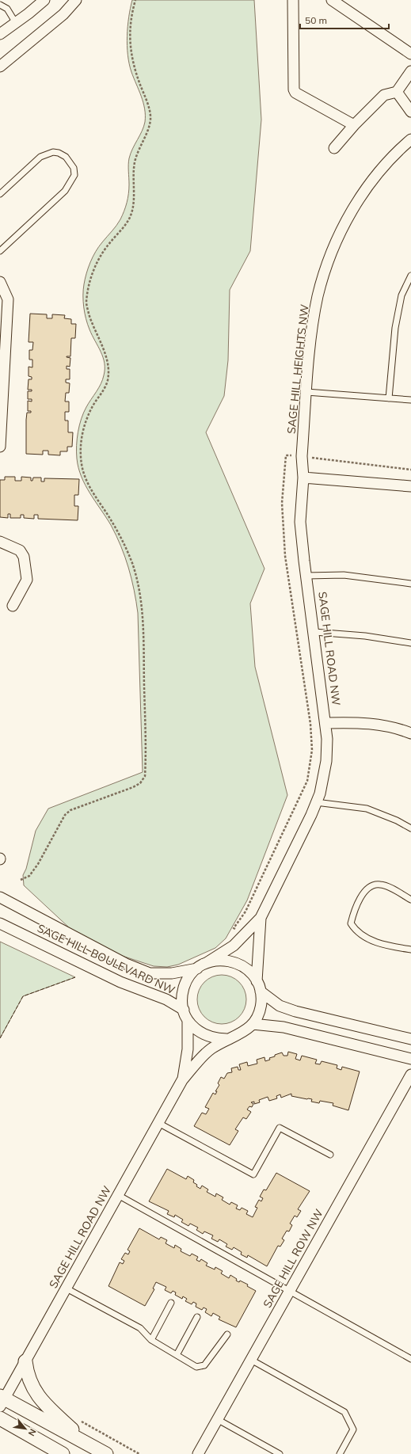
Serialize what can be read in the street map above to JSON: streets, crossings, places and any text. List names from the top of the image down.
{
  "streets": {
    "street": [
      "SAGE HILL HEIGHTS NW",
      "SAGE HILL ROAD NW",
      "SAGE HILL BOULEVARD NW",
      "SAGE HILL ROW NW"
    ]
  },
  "crossings": [
    ["SAGE HILL HEIGHTS NW", "SAGE HILL ROAD NW"],
    ["SAGE HILL ROAD NW", "SAGE HILL BOULEVARD NW"]
  ],
  "scale_bar": "50 m",
  "north": "bottom right"
}
